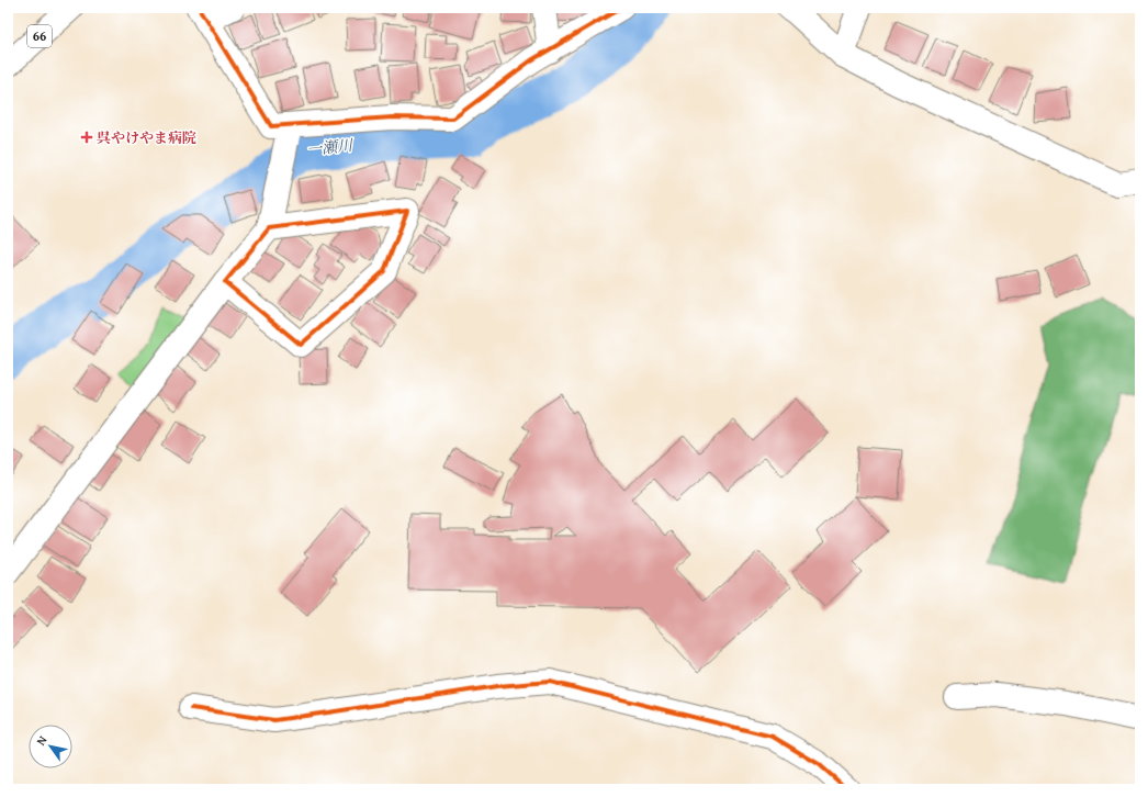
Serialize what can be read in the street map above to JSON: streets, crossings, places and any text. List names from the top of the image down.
{
  "streets": {
    "street": ["66"]
  },
  "water": ["一瀬川"],
  "places": {
    "health": ["呉やけやま病院"]
  },
  "north": "top left"
}
